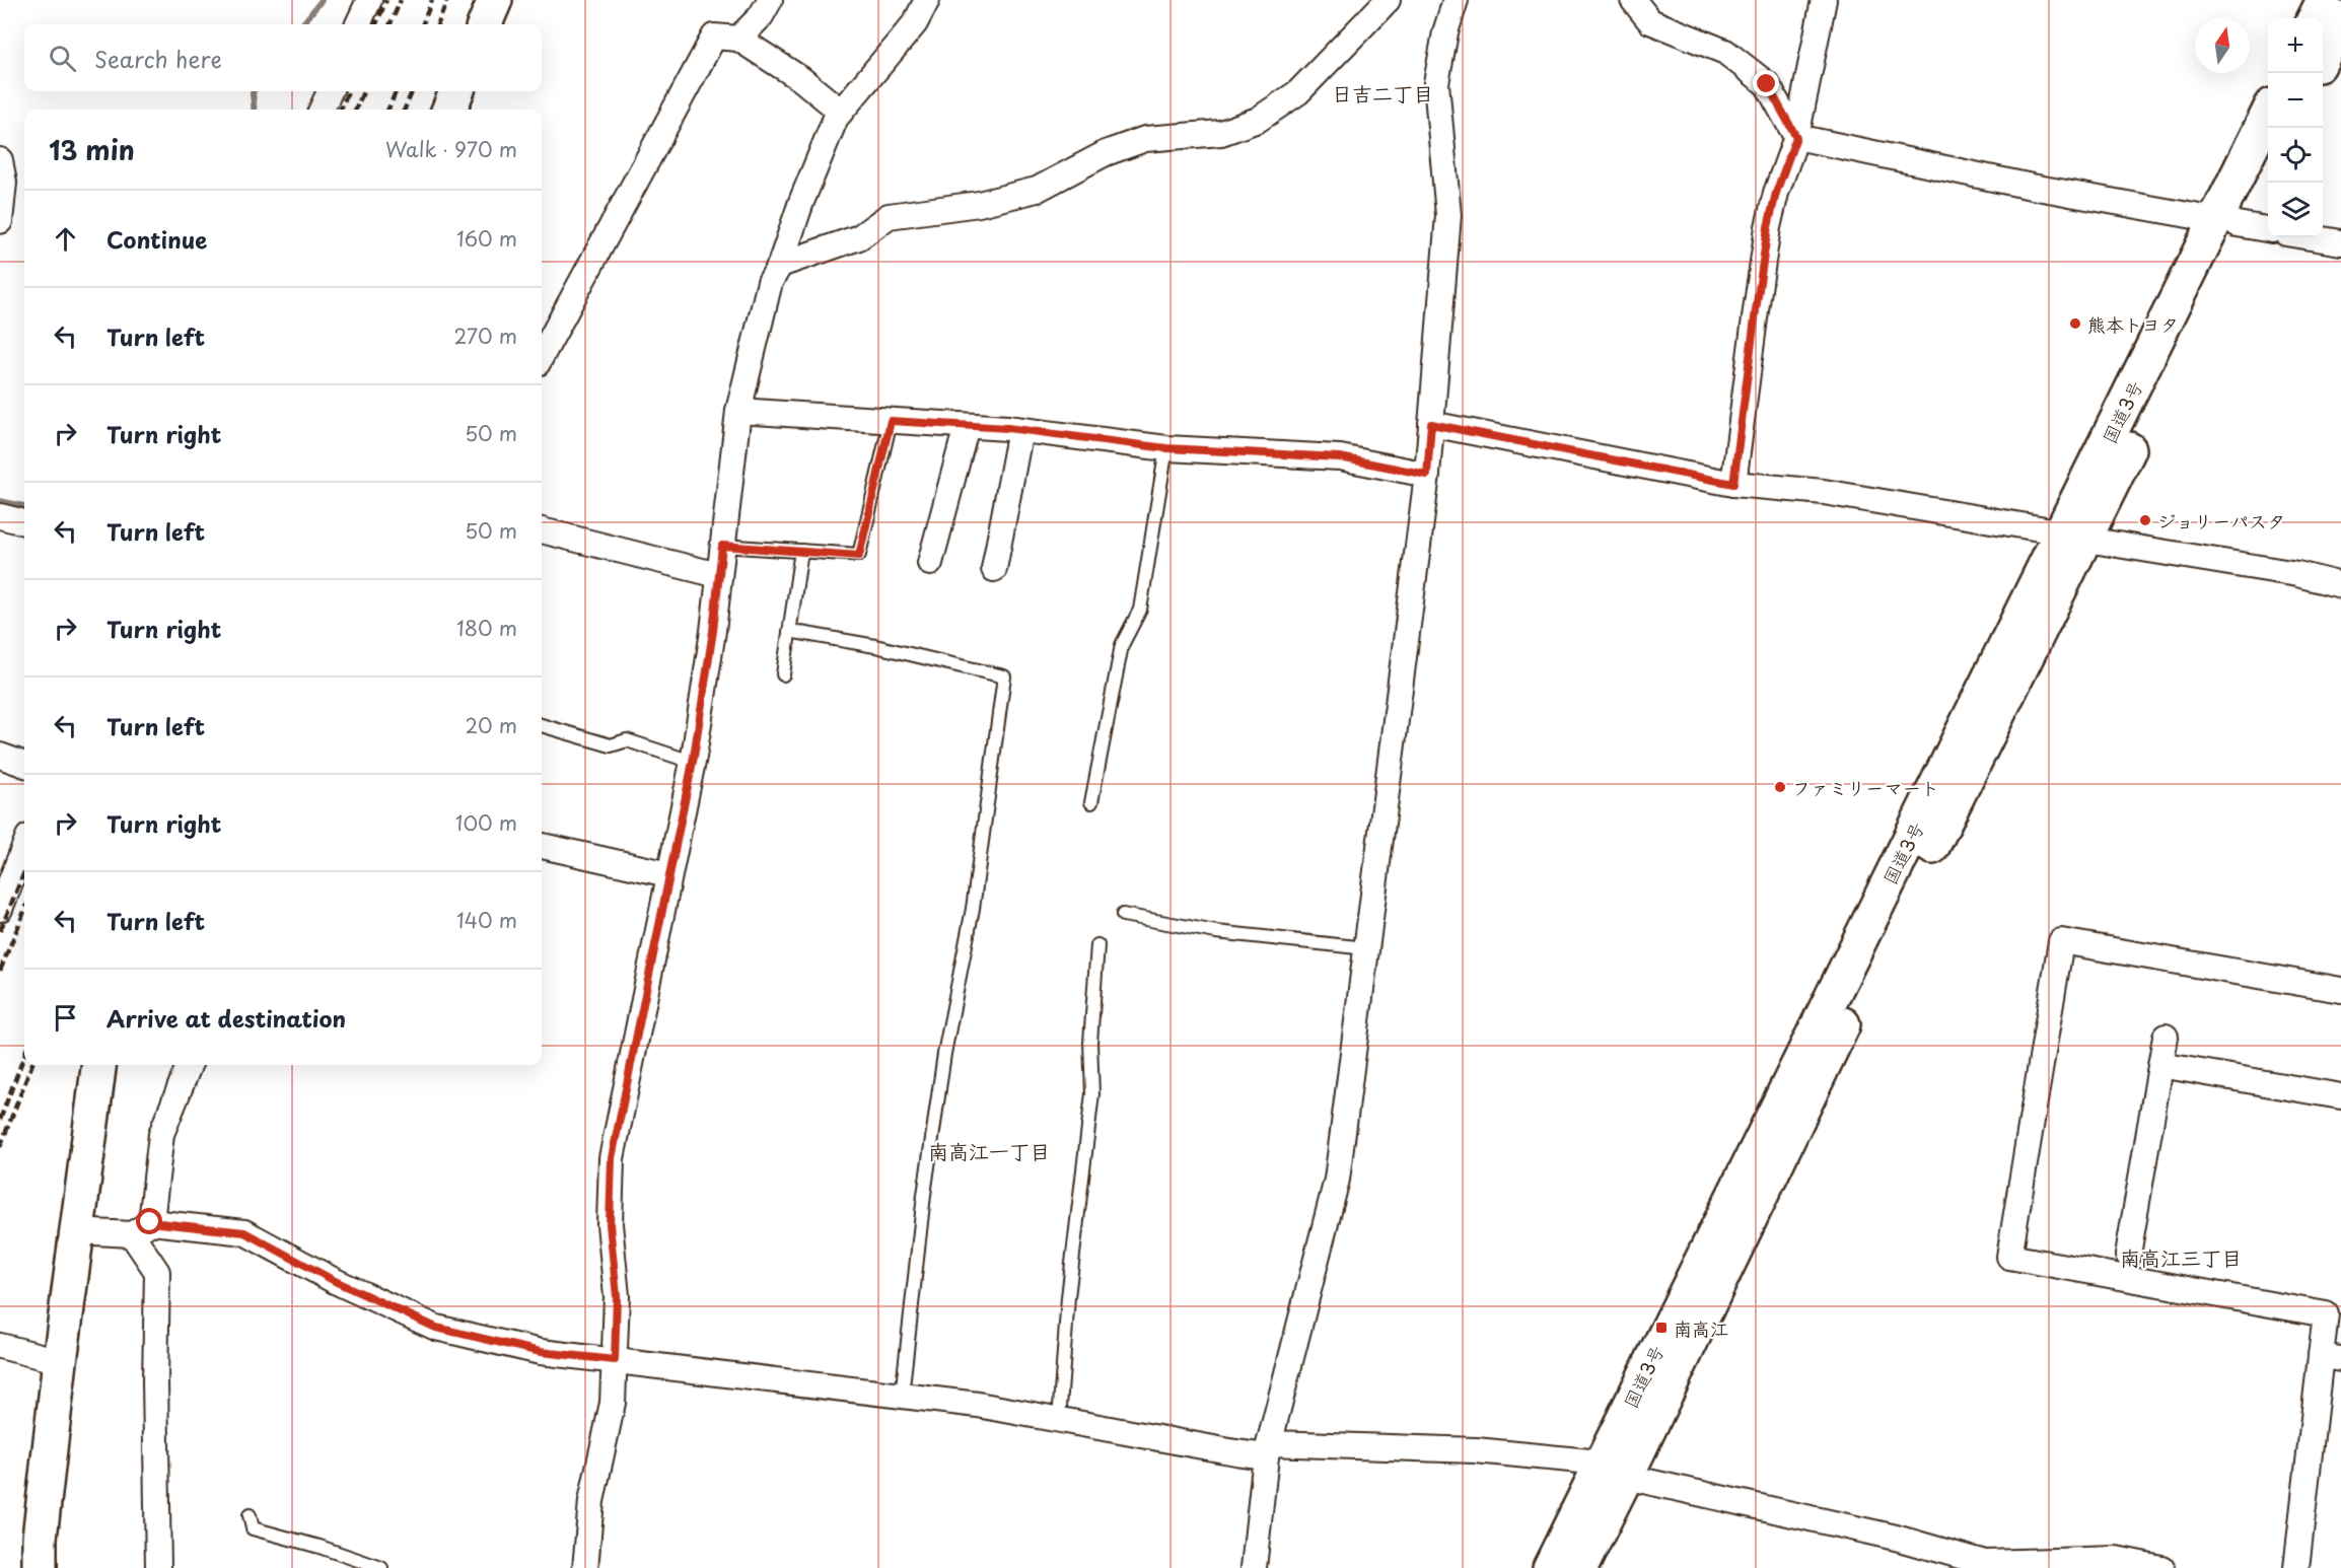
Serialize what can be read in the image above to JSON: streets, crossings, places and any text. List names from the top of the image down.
{
  "streets": {
    "main road": ["国道3号"]
  },
  "districts": ["日吉二丁目", "南高江一丁目", "南高江三丁目"],
  "places": {
    "other": ["熊本トヨタ", "ジョリーパスタ", "ファミリーマート"],
    "transit": ["南高江"]
  },
  "north": "top",
  "page": {
    "map_buttons": ["+", "−"],
    "search": "Search here",
    "heading": ["13 min", "Walk · 970 m"],
    "list": [
      ["Continue", "160 m"],
      ["Turn left", "270 m"],
      ["Turn right", "50 m"],
      ["Turn left", "50 m"],
      ["Turn right", "180 m"],
      ["Turn left", "20 m"],
      ["Turn right", "100 m"],
      ["Turn left", "140 m"],
      "Arrive at destination"
    ]
  }
}
